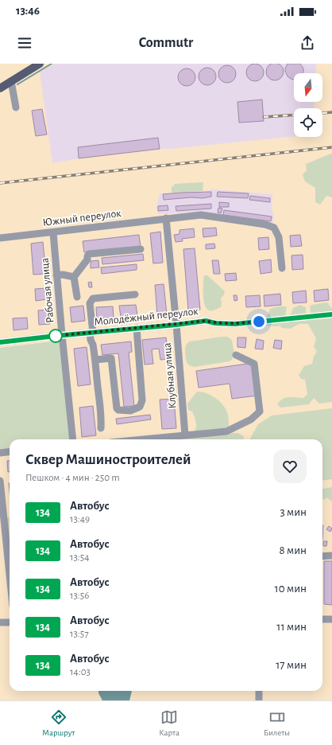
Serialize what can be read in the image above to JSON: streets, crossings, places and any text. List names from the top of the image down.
{
  "streets": {
    "street": [
      "Южный переулок",
      "Рабочая улица",
      "Молодёжный переулок",
      "Клубная улица"
    ]
  },
  "crossings": [
    ["Южный переулок", "Рабочая улица"],
    ["Южный переулок", "Клубная улица"],
    ["Рабочая улица", "Молодёжный переулок"],
    ["Молодёжный переулок", "Клубная улица"]
  ],
  "lines": ["bus line 134"],
  "north": "bottom",
  "page": {
    "status": "13:46",
    "header": "Commutr",
    "heading": ["Сквер Машиностроителей", "Пешком · 4 мин · 250 m"],
    "list": [
      {
        "mark": "134",
        "name": "Автобус",
        "note": "13:49",
        "value": "3 мин"
      },
      {
        "mark": "134",
        "name": "Автобус",
        "note": "13:54",
        "value": "8 мин"
      },
      {
        "mark": "134",
        "name": "Автобус",
        "note": "13:56",
        "value": "10 мин"
      },
      {
        "mark": "134",
        "name": "Автобус",
        "note": "13:57",
        "value": "11 мин"
      },
      {
        "mark": "134",
        "name": "Автобус",
        "note": "14:03",
        "value": "17 мин"
      }
    ],
    "tabs": ["Маршрут", "Карта", "Билеты"]
  }
}
